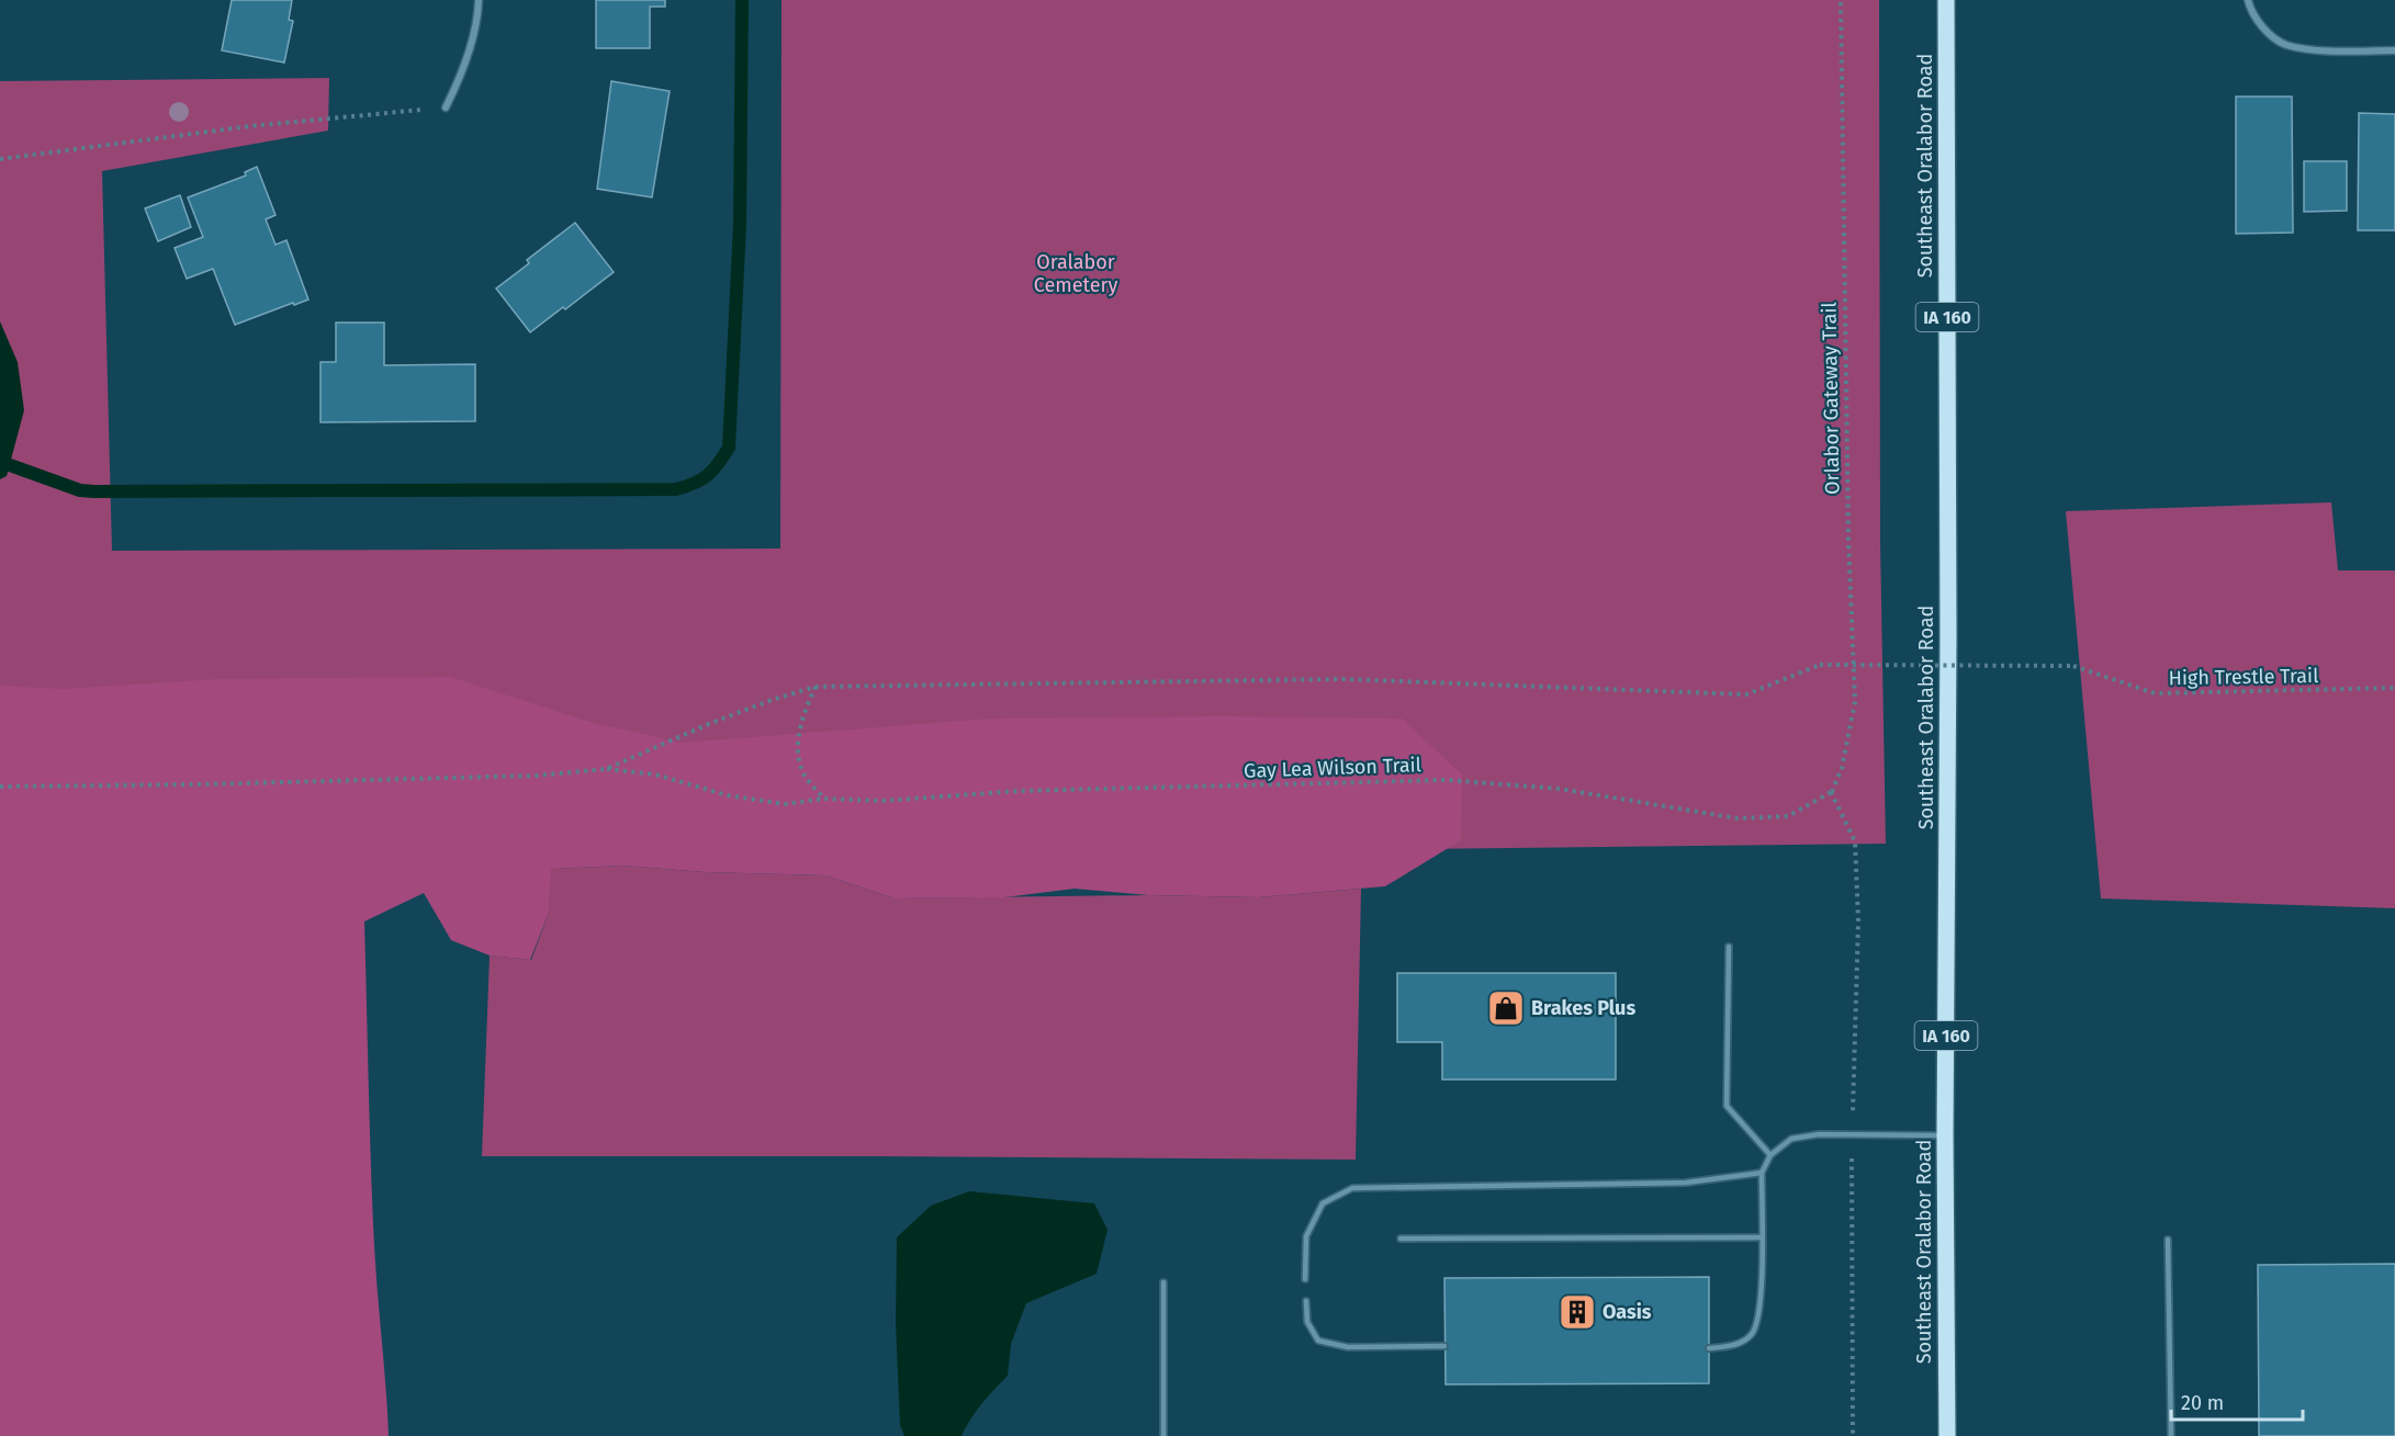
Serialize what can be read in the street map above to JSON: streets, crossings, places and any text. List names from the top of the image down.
{
  "streets": {
    "main road": ["Southeast Oralabor Road", "IA 160"],
    "path": ["Orlabor Gateway Trail", "High Trestle Trail", "Gay Lea Wilson Trail"]
  },
  "crossings": [
    ["Orlabor Gateway Trail", "Gay Lea Wilson Trail"]
  ],
  "parks": ["Oralabor Cemetery"],
  "places": {
    "shop": ["Brakes Plus"],
    "building": ["Oasis"]
  },
  "scale_bar": "20 m"
}
